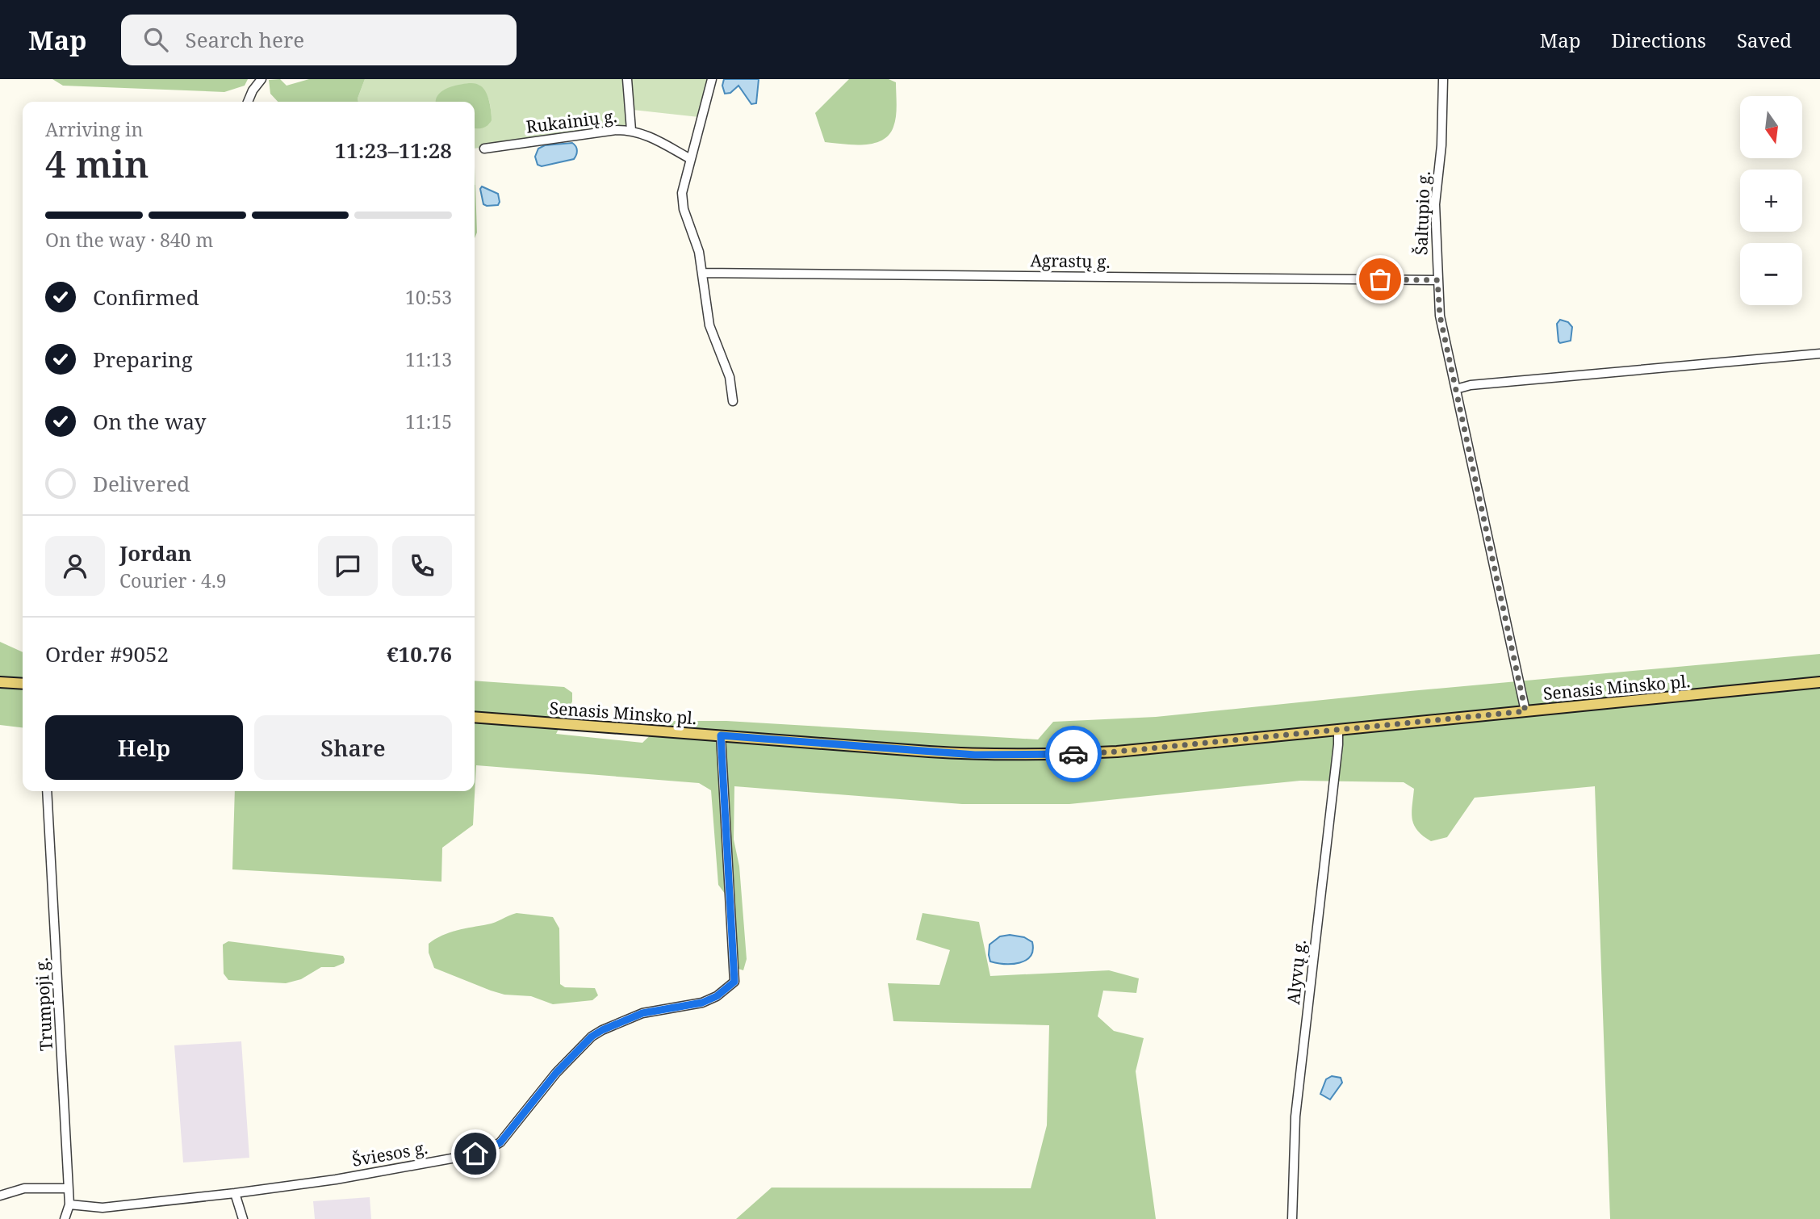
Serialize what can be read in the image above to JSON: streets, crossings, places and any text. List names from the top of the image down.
{
  "streets": {
    "main road": ["Senasis Minsko pl."],
    "street": [
      "Rukainių g.",
      "Šaltupio g.",
      "Agrastų g.",
      "Alyvų g.",
      "Trumpoji g.",
      "Šviesos g."
    ]
  },
  "crossings": [
    ["Šaltupio g.", "Agrastų g."],
    ["Šaltupio g.", "Senasis Minsko pl."],
    ["Senasis Minsko pl.", "Alyvų g."],
    ["Senasis Minsko pl.", "Šviesos g."],
    ["Trumpoji g.", "Šviesos g."]
  ],
  "north": "bottom",
  "page": {
    "header": "Map",
    "search": "Search here",
    "nav": ["Map", "Directions", "Saved"],
    "map_buttons": ["+", "−"],
    "heading": ["4 min", "Arriving in", "11:23–11:28"],
    "panel": [
      "Jordan",
      "Courier · 4.9",
      "Order #9052",
      "€10.76"
    ],
    "bar": "On the way · 840 m",
    "list": [
      ["Confirmed", "10:53"],
      ["Preparing", "11:13"],
      ["On the way", "11:15"],
      "Delivered"
    ],
    "buttons": ["Help", "Share"]
  }
}
